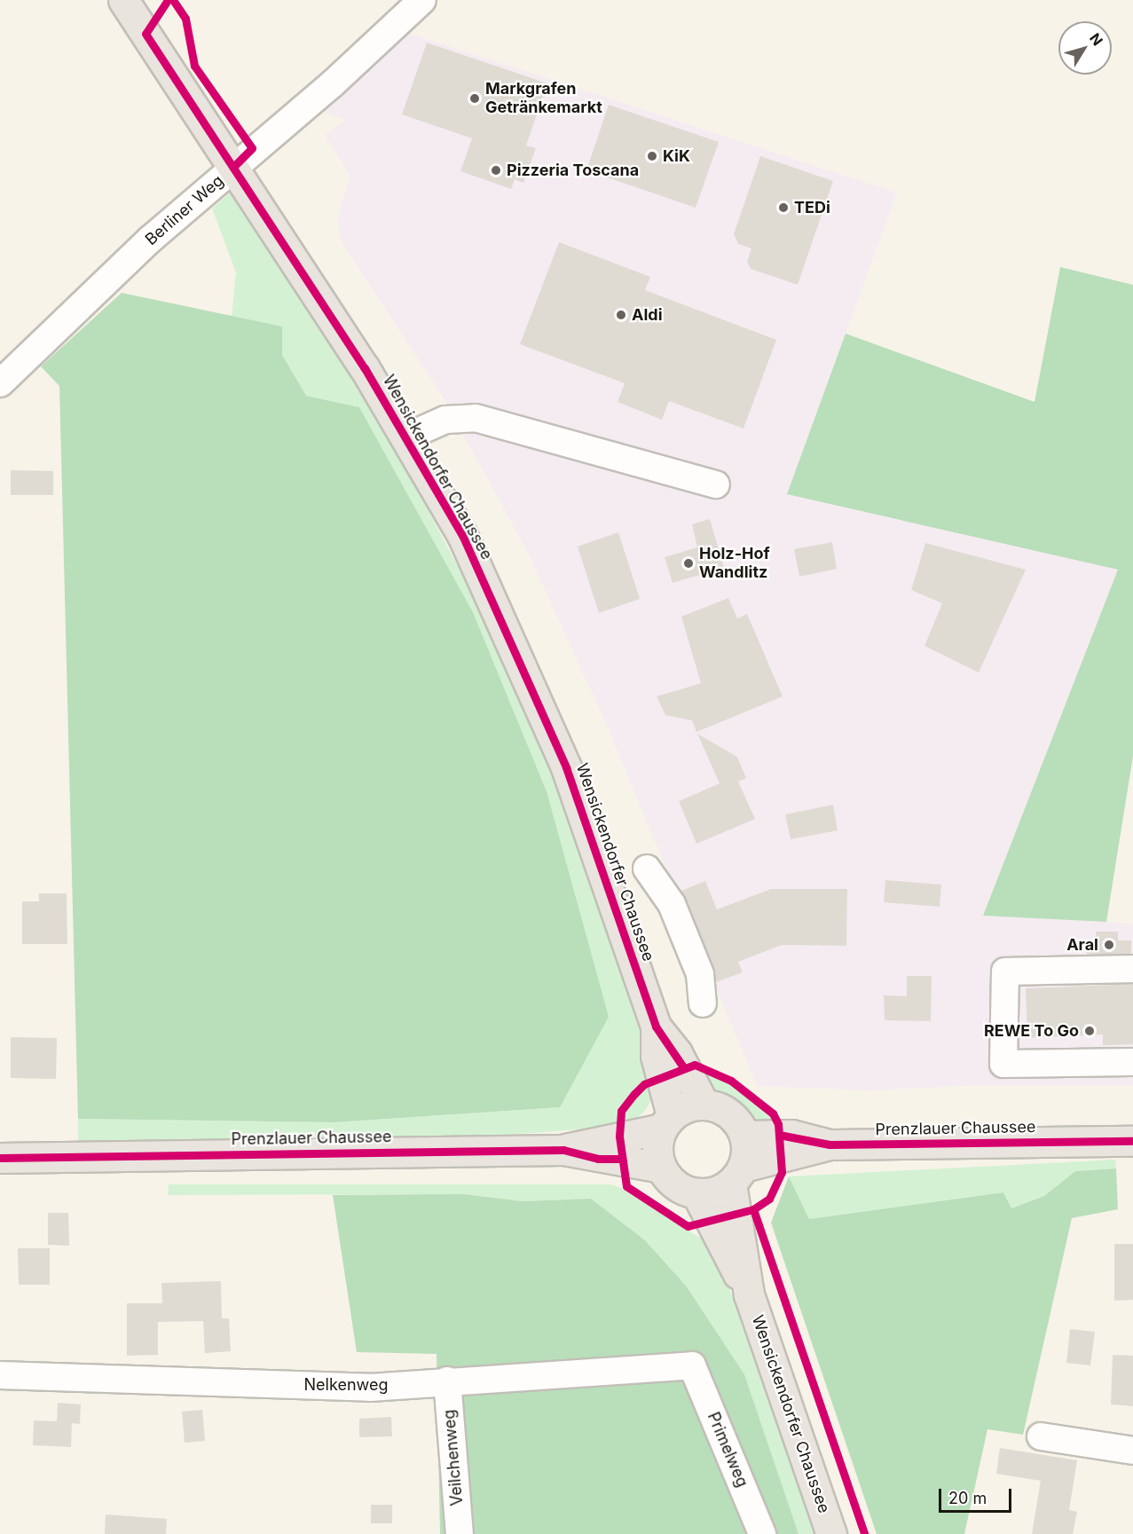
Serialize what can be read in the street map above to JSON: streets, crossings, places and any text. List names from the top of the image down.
{
  "streets": {
    "main road": ["Wensickendorfer Chaussee", "Prenzlauer Chaussee"],
    "street": [
      "Berliner Weg",
      "Nelkenweg",
      "Primelweg",
      "Veilchenweg"
    ]
  },
  "crossings": [
    ["Berliner Weg", "Wensickendorfer Chaussee"],
    ["Wensickendorfer Chaussee", "Prenzlauer Chaussee"],
    ["Nelkenweg", "Primelweg"],
    ["Nelkenweg", "Veilchenweg"]
  ],
  "places": [
    "Markgrafen Getränkemarkt",
    "KiK",
    "Pizzeria Toscana",
    "TEDi",
    "Aldi",
    "Holz-Hof Wandlitz",
    "Aral",
    "REWE To Go"
  ],
  "scale_bar": "20 m",
  "north": "top right"
}
